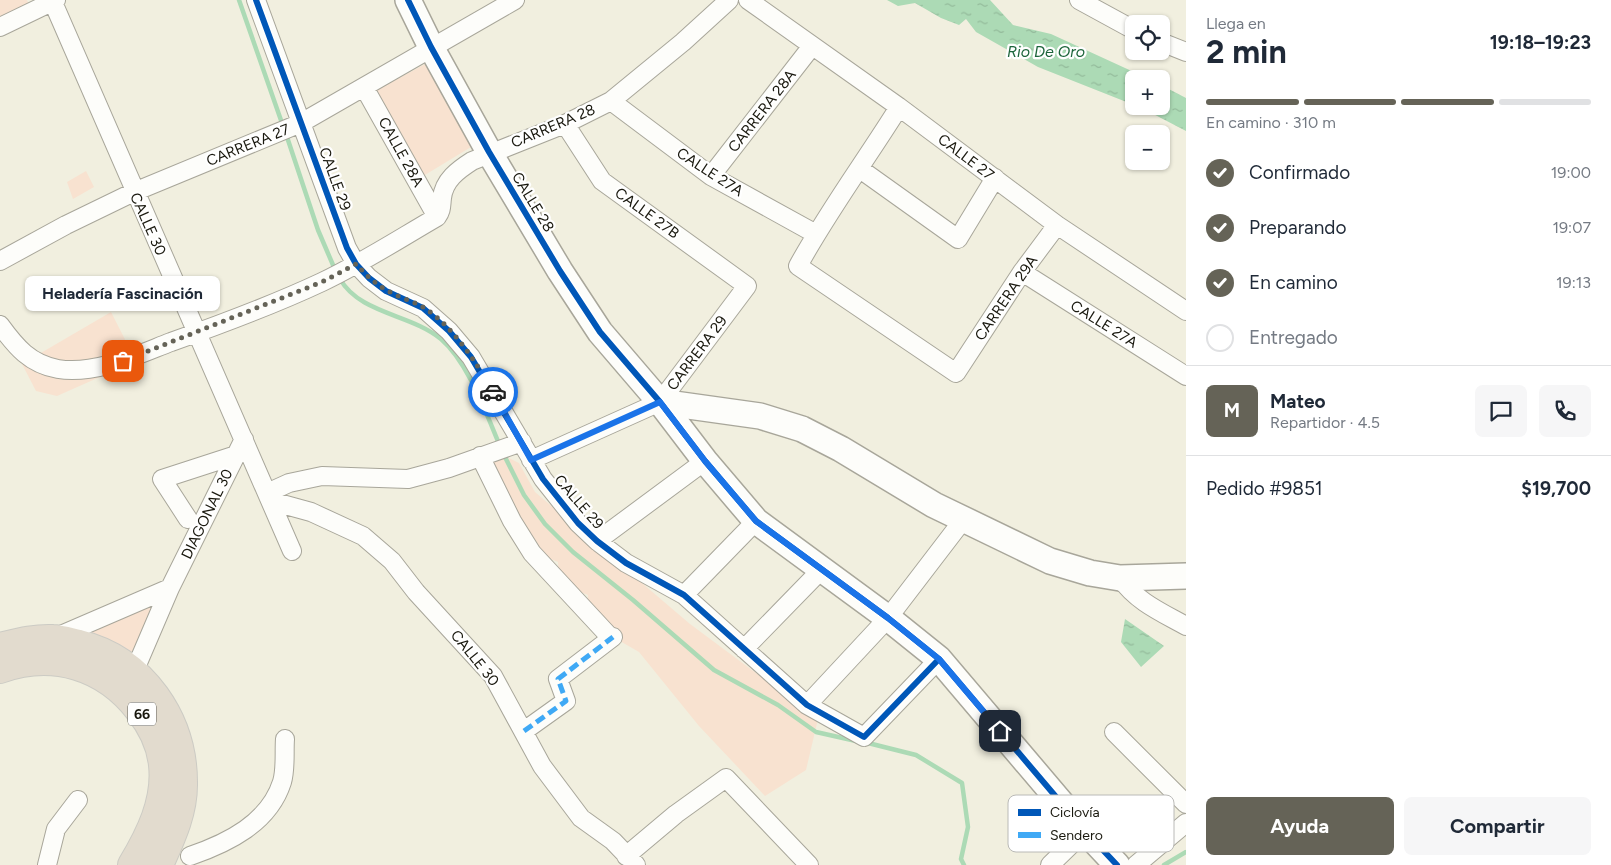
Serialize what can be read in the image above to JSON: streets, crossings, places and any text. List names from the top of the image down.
{
  "streets": {
    "highway": ["66"],
    "street": [
      "CARRERA 28A",
      "CARRERA 28",
      "CARRERA 27",
      "CALLE 28A",
      "CALLE 27",
      "CALLE 27A",
      "CALLE 29",
      "CALLE 28",
      "CALLE 27B",
      "CALLE 30",
      "CARRERA 29A",
      "CARRERA 29",
      "DIAGONAL 30"
    ]
  },
  "crossings": [
    ["CARRERA 28A", "CALLE 27"],
    ["CARRERA 28A", "CALLE 27A"],
    ["CARRERA 28", "CALLE 28A"],
    ["CARRERA 28", "CALLE 27A"],
    ["CARRERA 28", "CALLE 28"],
    ["CARRERA 28", "CALLE 27B"],
    ["CARRERA 27", "CALLE 28A"],
    ["CARRERA 27", "CALLE 29"],
    ["CARRERA 27", "CALLE 28"],
    ["CARRERA 27", "CALLE 30"],
    ["CALLE 27", "CARRERA 29A"],
    ["CALLE 27A", "CARRERA 29A"],
    ["CALLE 29", "CARRERA 29"],
    ["CALLE 28", "CARRERA 29"],
    ["CALLE 27B", "CARRERA 29"],
    ["CALLE 30", "DIAGONAL 30"],
    ["DIAGONAL 30", "66"]
  ],
  "water": ["Rio De Oro"],
  "places": ["Heladería Fascinación"],
  "legend": ["Ciclovía", "Sendero"],
  "page": {
    "heading": ["2 min", "Llega en", "19:18–19:23"],
    "panel": [
      "Mateo",
      "Repartidor · 4.5",
      "Pedido #9851",
      "$19,700"
    ],
    "map_buttons": ["+", "−"],
    "bar": "En camino · 310 m",
    "list": [
      ["Confirmado", "19:00"],
      ["Preparando", "19:07"],
      ["En camino", "19:13"],
      "Entregado"
    ],
    "bubble": "Heladería Fascinación",
    "round": "M",
    "buttons": ["Ayuda", "Compartir"]
  }
}
